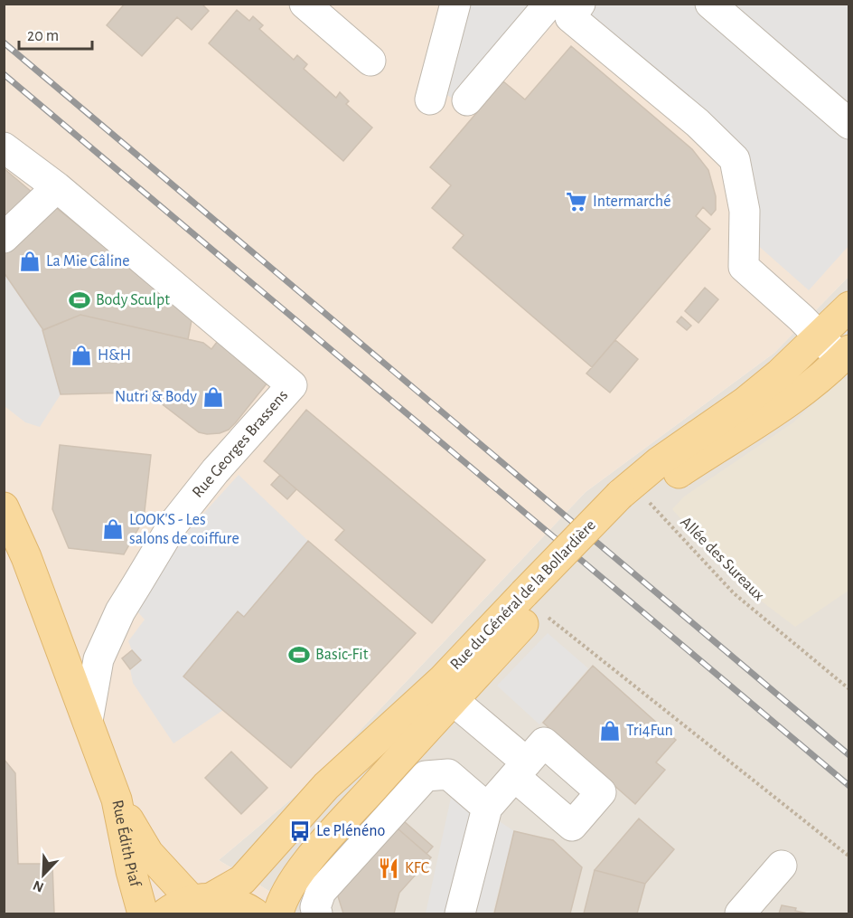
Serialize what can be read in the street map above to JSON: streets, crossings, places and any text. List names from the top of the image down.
{
  "streets": {
    "main road": ["Rue du Général de la Bollardière", "Rue Édith Piaf"],
    "street": ["Rue Georges Brassens"],
    "path": ["Allée des Sureaux"]
  },
  "crossings": [
    ["Allée des Sureaux", "Rue du Général de la Bollardière"],
    ["Rue du Général de la Bollardière", "Rue Édith Piaf"]
  ],
  "places": {
    "supermarket": ["Intermarché"],
    "shop": [
      "La Mie Câline",
      "H&H",
      "Nutri & Body",
      "LOOK'S - Les salons de coiffure",
      "Tri4Fun"
    ],
    "sports": ["Body Sculpt", "Basic-Fit"],
    "bus stop": ["Le Plénéno"],
    "restaurant": ["KFC"]
  },
  "scale_bar": "20 m",
  "north": "bottom left"
}
